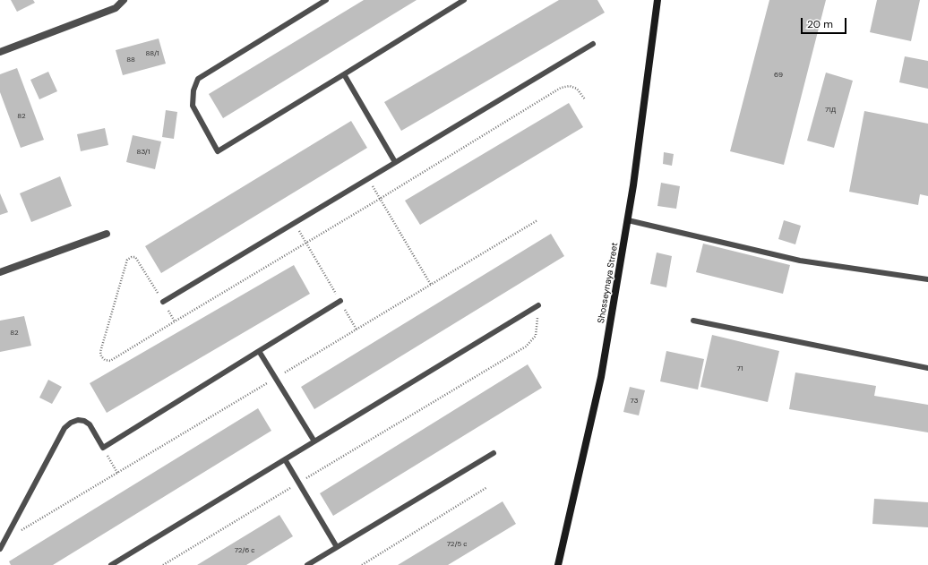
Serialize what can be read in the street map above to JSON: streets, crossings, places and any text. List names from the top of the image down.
{
  "streets": {
    "main road": ["Shosseynaya Street"]
  },
  "house_numbers": [
    "88/1",
    "88",
    "69",
    "71Д",
    "82",
    "83/1",
    "82",
    "71",
    "73",
    "72/5 с",
    "72/6 с"
  ],
  "scale_bar": "20 m"
}
